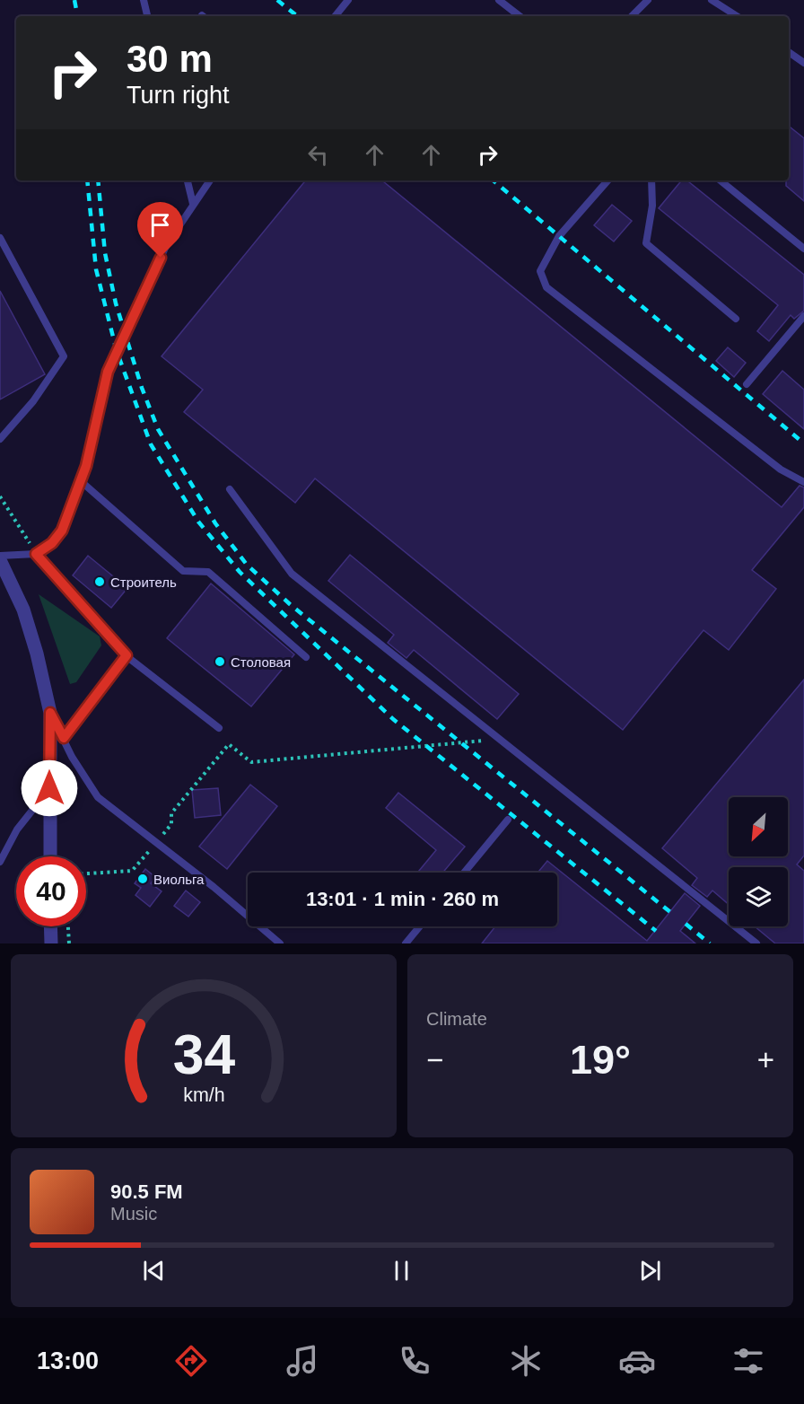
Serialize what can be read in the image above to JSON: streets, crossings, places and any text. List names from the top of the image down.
{
  "places": ["Строитель", "Столовая", "Виольга"],
  "north": "bottom left",
  "page": {
    "turn": ["30 m", "Turn right"],
    "limit": "40",
    "trip": "13:01 · 1 min · 260 m",
    "tile": "Climate",
    "heat": ["−", "19°", "+"],
    "song": ["90.5 FM", "Music"],
    "tabs": "13:00",
    "gauge": ["34", "km/h"]
  }
}
